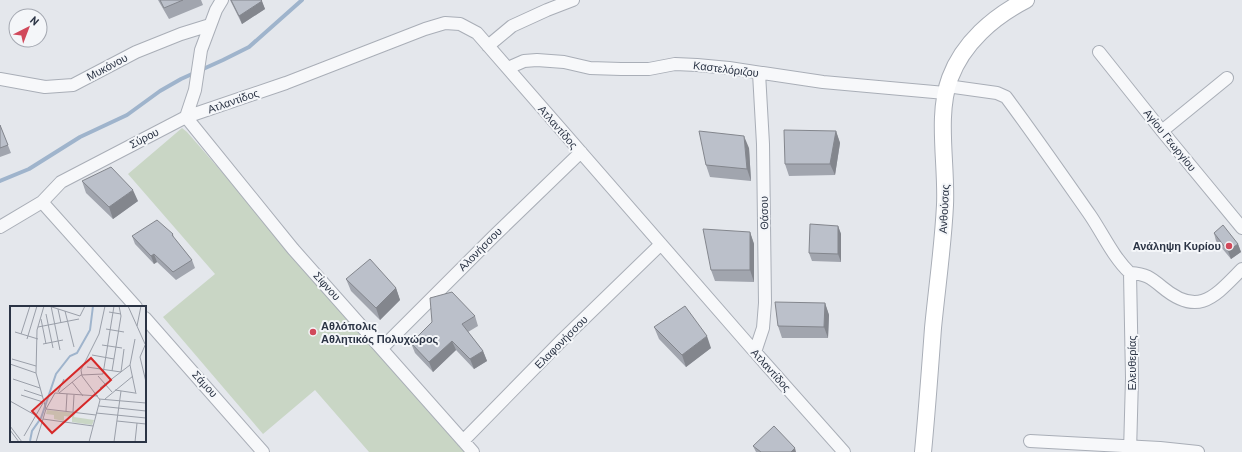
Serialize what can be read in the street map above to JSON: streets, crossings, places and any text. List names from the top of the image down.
{
  "streets": {
    "street": [
      "Μυκόνου",
      "Καστελόριζου",
      "Ατλαντίδος",
      "Σύρου",
      "Αγίου Γεωργίου",
      "Ανθούσας",
      "Θάσου",
      "Αλονήσσου",
      "Σίφνου",
      "Ελαφονήσσου",
      "Ελευθερίας",
      "Σάμου"
    ]
  },
  "crossings": [
    ["Καστελόριζου", "Ατλαντίδος"],
    ["Καστελόριζου", "Ανθούσας"],
    ["Καστελόριζου", "Θάσου"],
    ["Καστελόριζου", "Ελευθερίας"],
    ["Ατλαντίδος", "Σύρου"],
    ["Ατλαντίδος", "Θάσου"],
    ["Ατλαντίδος", "Αλονήσσου"],
    ["Ατλαντίδος", "Σίφνου"],
    ["Ατλαντίδος", "Ελαφονήσσου"],
    ["Σύρου", "Σίφνου"],
    ["Αλονήσσου", "Σίφνου"],
    ["Σίφνου", "Ελαφονήσσου"]
  ],
  "places": ["Ανάληψη Κυρίου", "Αθλόπολις Αθλητικός Πολυχώρος"],
  "north": "top right"
}
